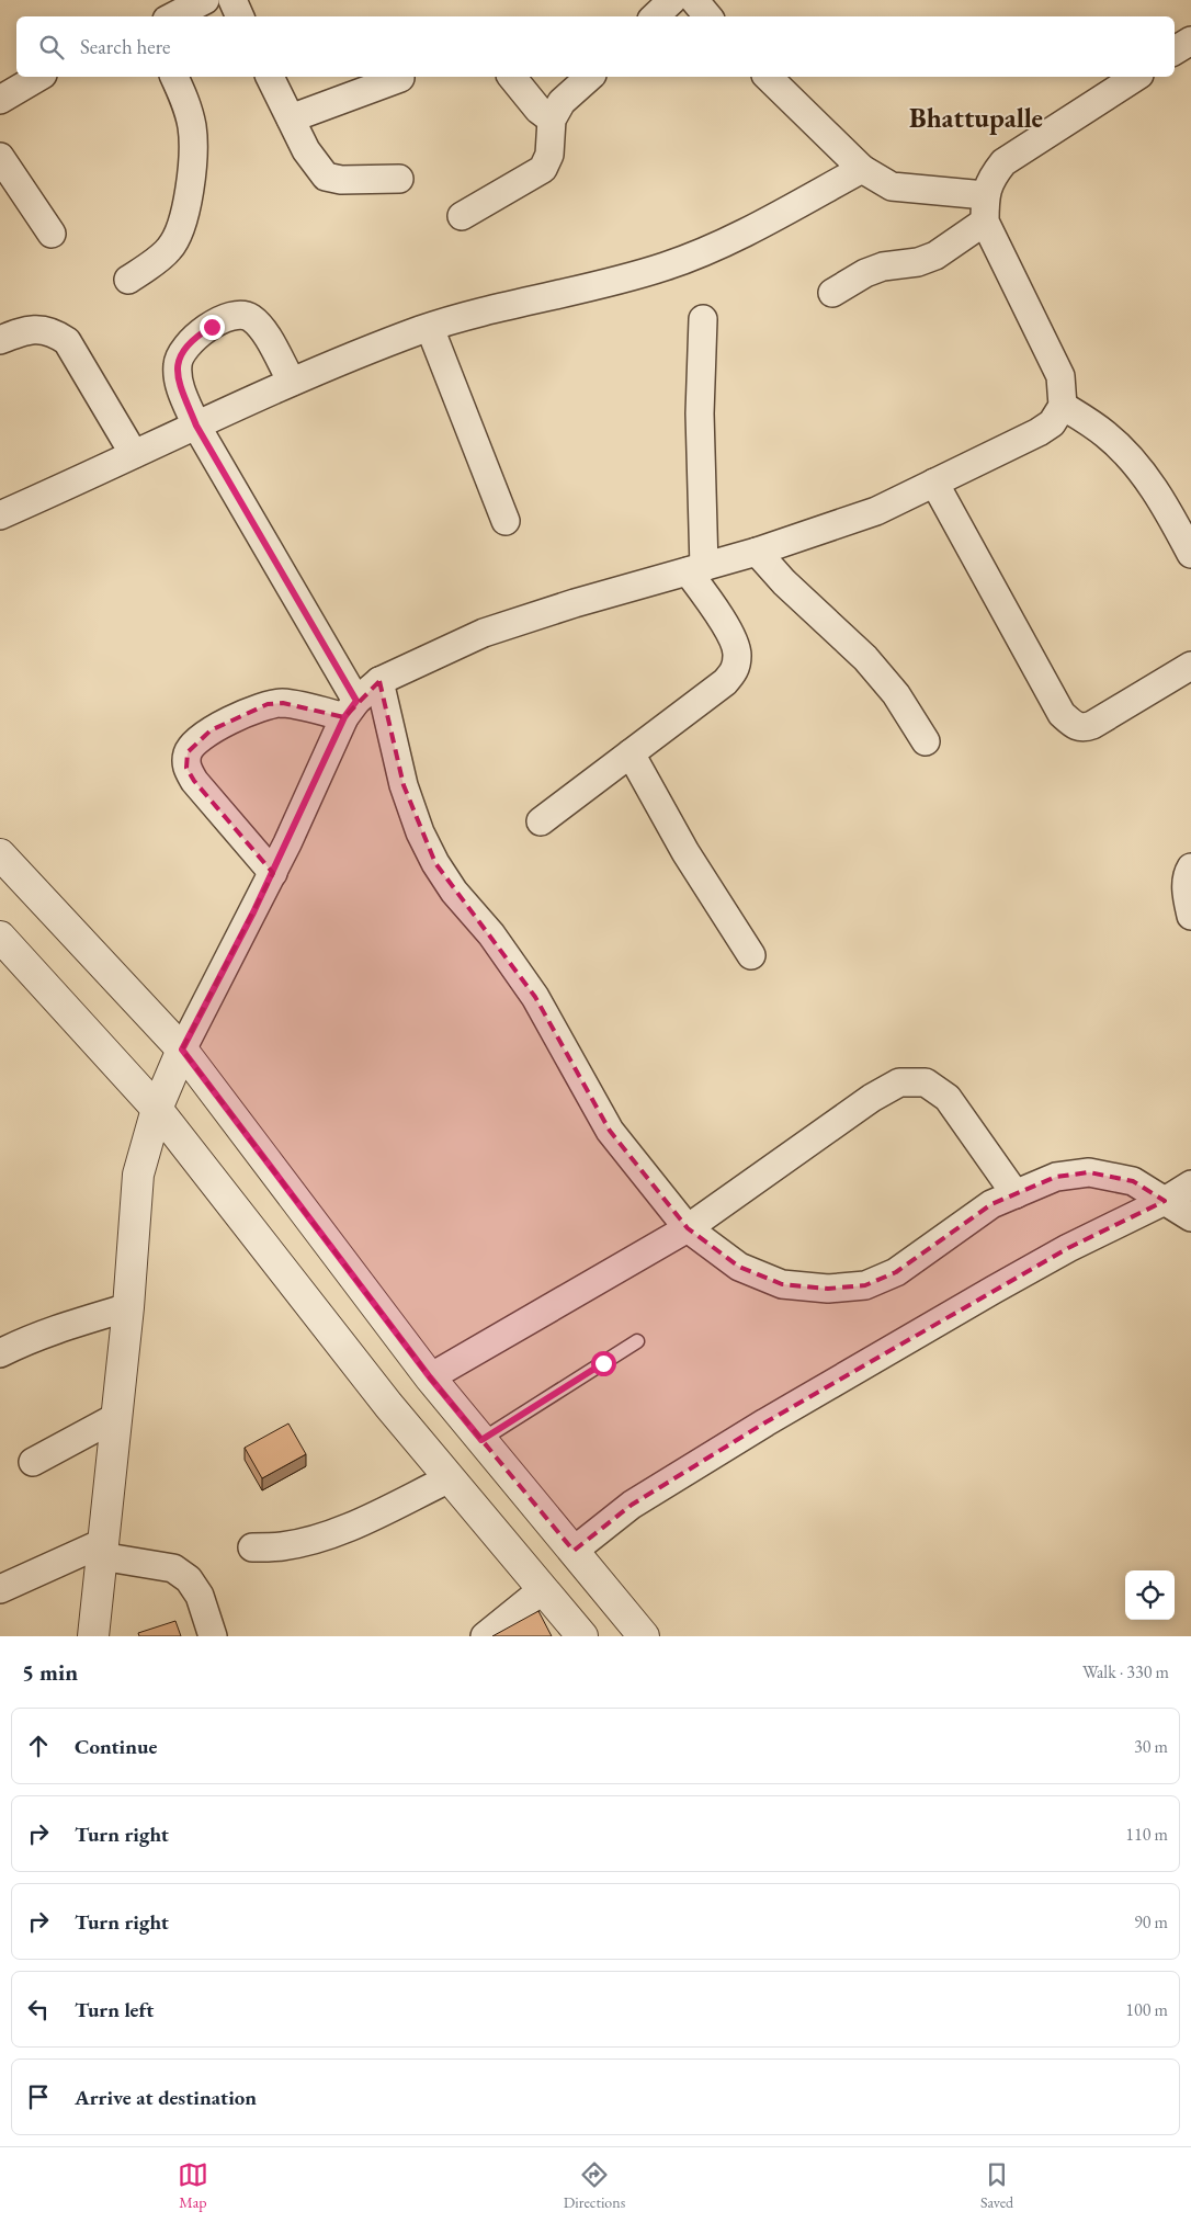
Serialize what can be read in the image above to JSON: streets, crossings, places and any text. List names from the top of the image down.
{
  "districts": ["Bhattupalle"],
  "page": {
    "search": "Search here",
    "heading": ["5 min", "Walk · 330 m"],
    "list": [
      ["Continue", "30 m"],
      ["Turn right", "110 m"],
      ["Turn right", "90 m"],
      ["Turn left", "100 m"],
      "Arrive at destination"
    ],
    "nav": ["Map", "Directions", "Saved"]
  }
}
